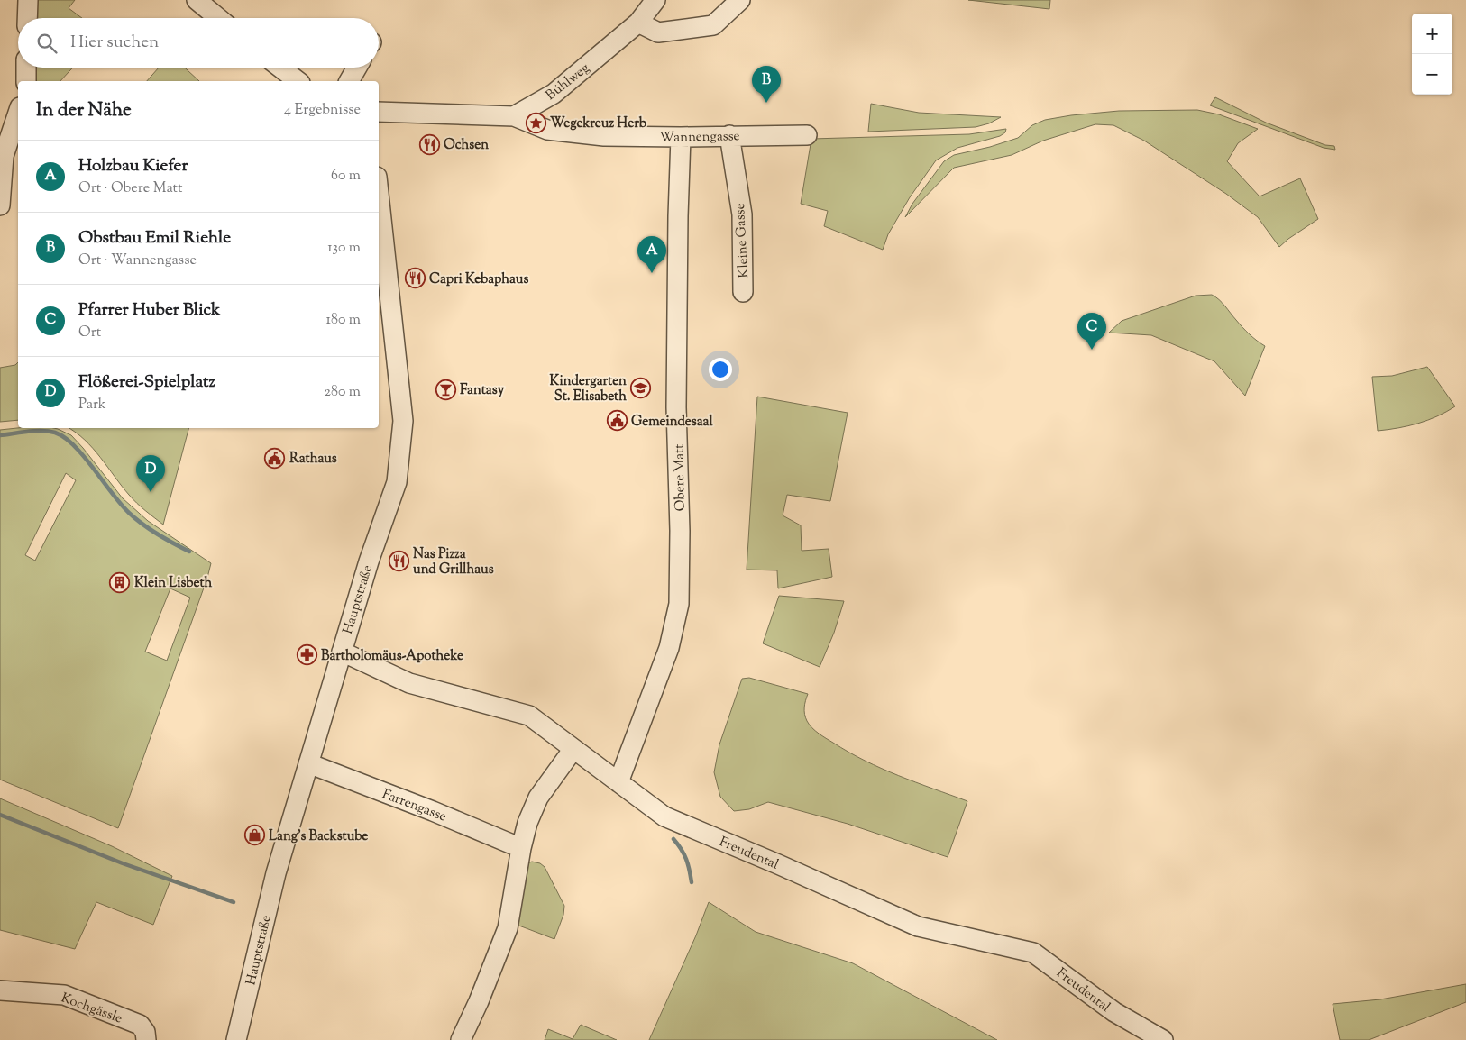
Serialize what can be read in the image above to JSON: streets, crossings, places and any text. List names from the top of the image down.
{
  "streets": {
    "street": [
      "Bühlweg",
      "Wannengasse",
      "Kleine Gasse",
      "Obere Matt",
      "Hauptstraße",
      "Farrengasse",
      "Freudental",
      "Kochgässle"
    ]
  },
  "crossings": [
    ["Bühlweg", "Wannengasse"],
    ["Wannengasse", "Kleine Gasse"],
    ["Wannengasse", "Obere Matt"],
    ["Obere Matt", "Freudental"],
    ["Hauptstraße", "Farrengasse"],
    ["Hauptstraße", "Freudental"]
  ],
  "places": {
    "place": ["Wegekreuz Herb"],
    "restaurant": ["Ochsen", "Capri Kebaphaus", "Nas Pizza und Grillhaus"],
    "school or university": ["Kindergarten St. Elisabeth"],
    "bar": ["Fantasy"],
    "public building": ["Gemeindesaal", "Rathaus"],
    "building": ["Klein Lisbeth"],
    "pharmacy": ["Bartholomäus-Apotheke"],
    "shop": ["Lang's Backstube"]
  },
  "page": {
    "map_buttons": ["+", "−"],
    "search": "Hier suchen",
    "pins": [
      "B",
      "A",
      "C",
      "D"
    ],
    "heading": ["In der Nähe", "4 Ergebnisse"],
    "list": [
      {
        "mark": "A",
        "name": "Holzbau Kiefer",
        "note": "Ort · Obere Matt",
        "value": "60 m"
      },
      {
        "mark": "B",
        "name": "Obstbau Emil Riehle",
        "note": "Ort · Wannengasse",
        "value": "130 m"
      },
      {
        "mark": "C",
        "name": "Pfarrer Huber Blick",
        "note": "Ort",
        "value": "180 m"
      },
      {
        "mark": "D",
        "name": "Flößerei-Spielplatz",
        "note": "Park",
        "value": "280 m"
      }
    ]
  }
}
